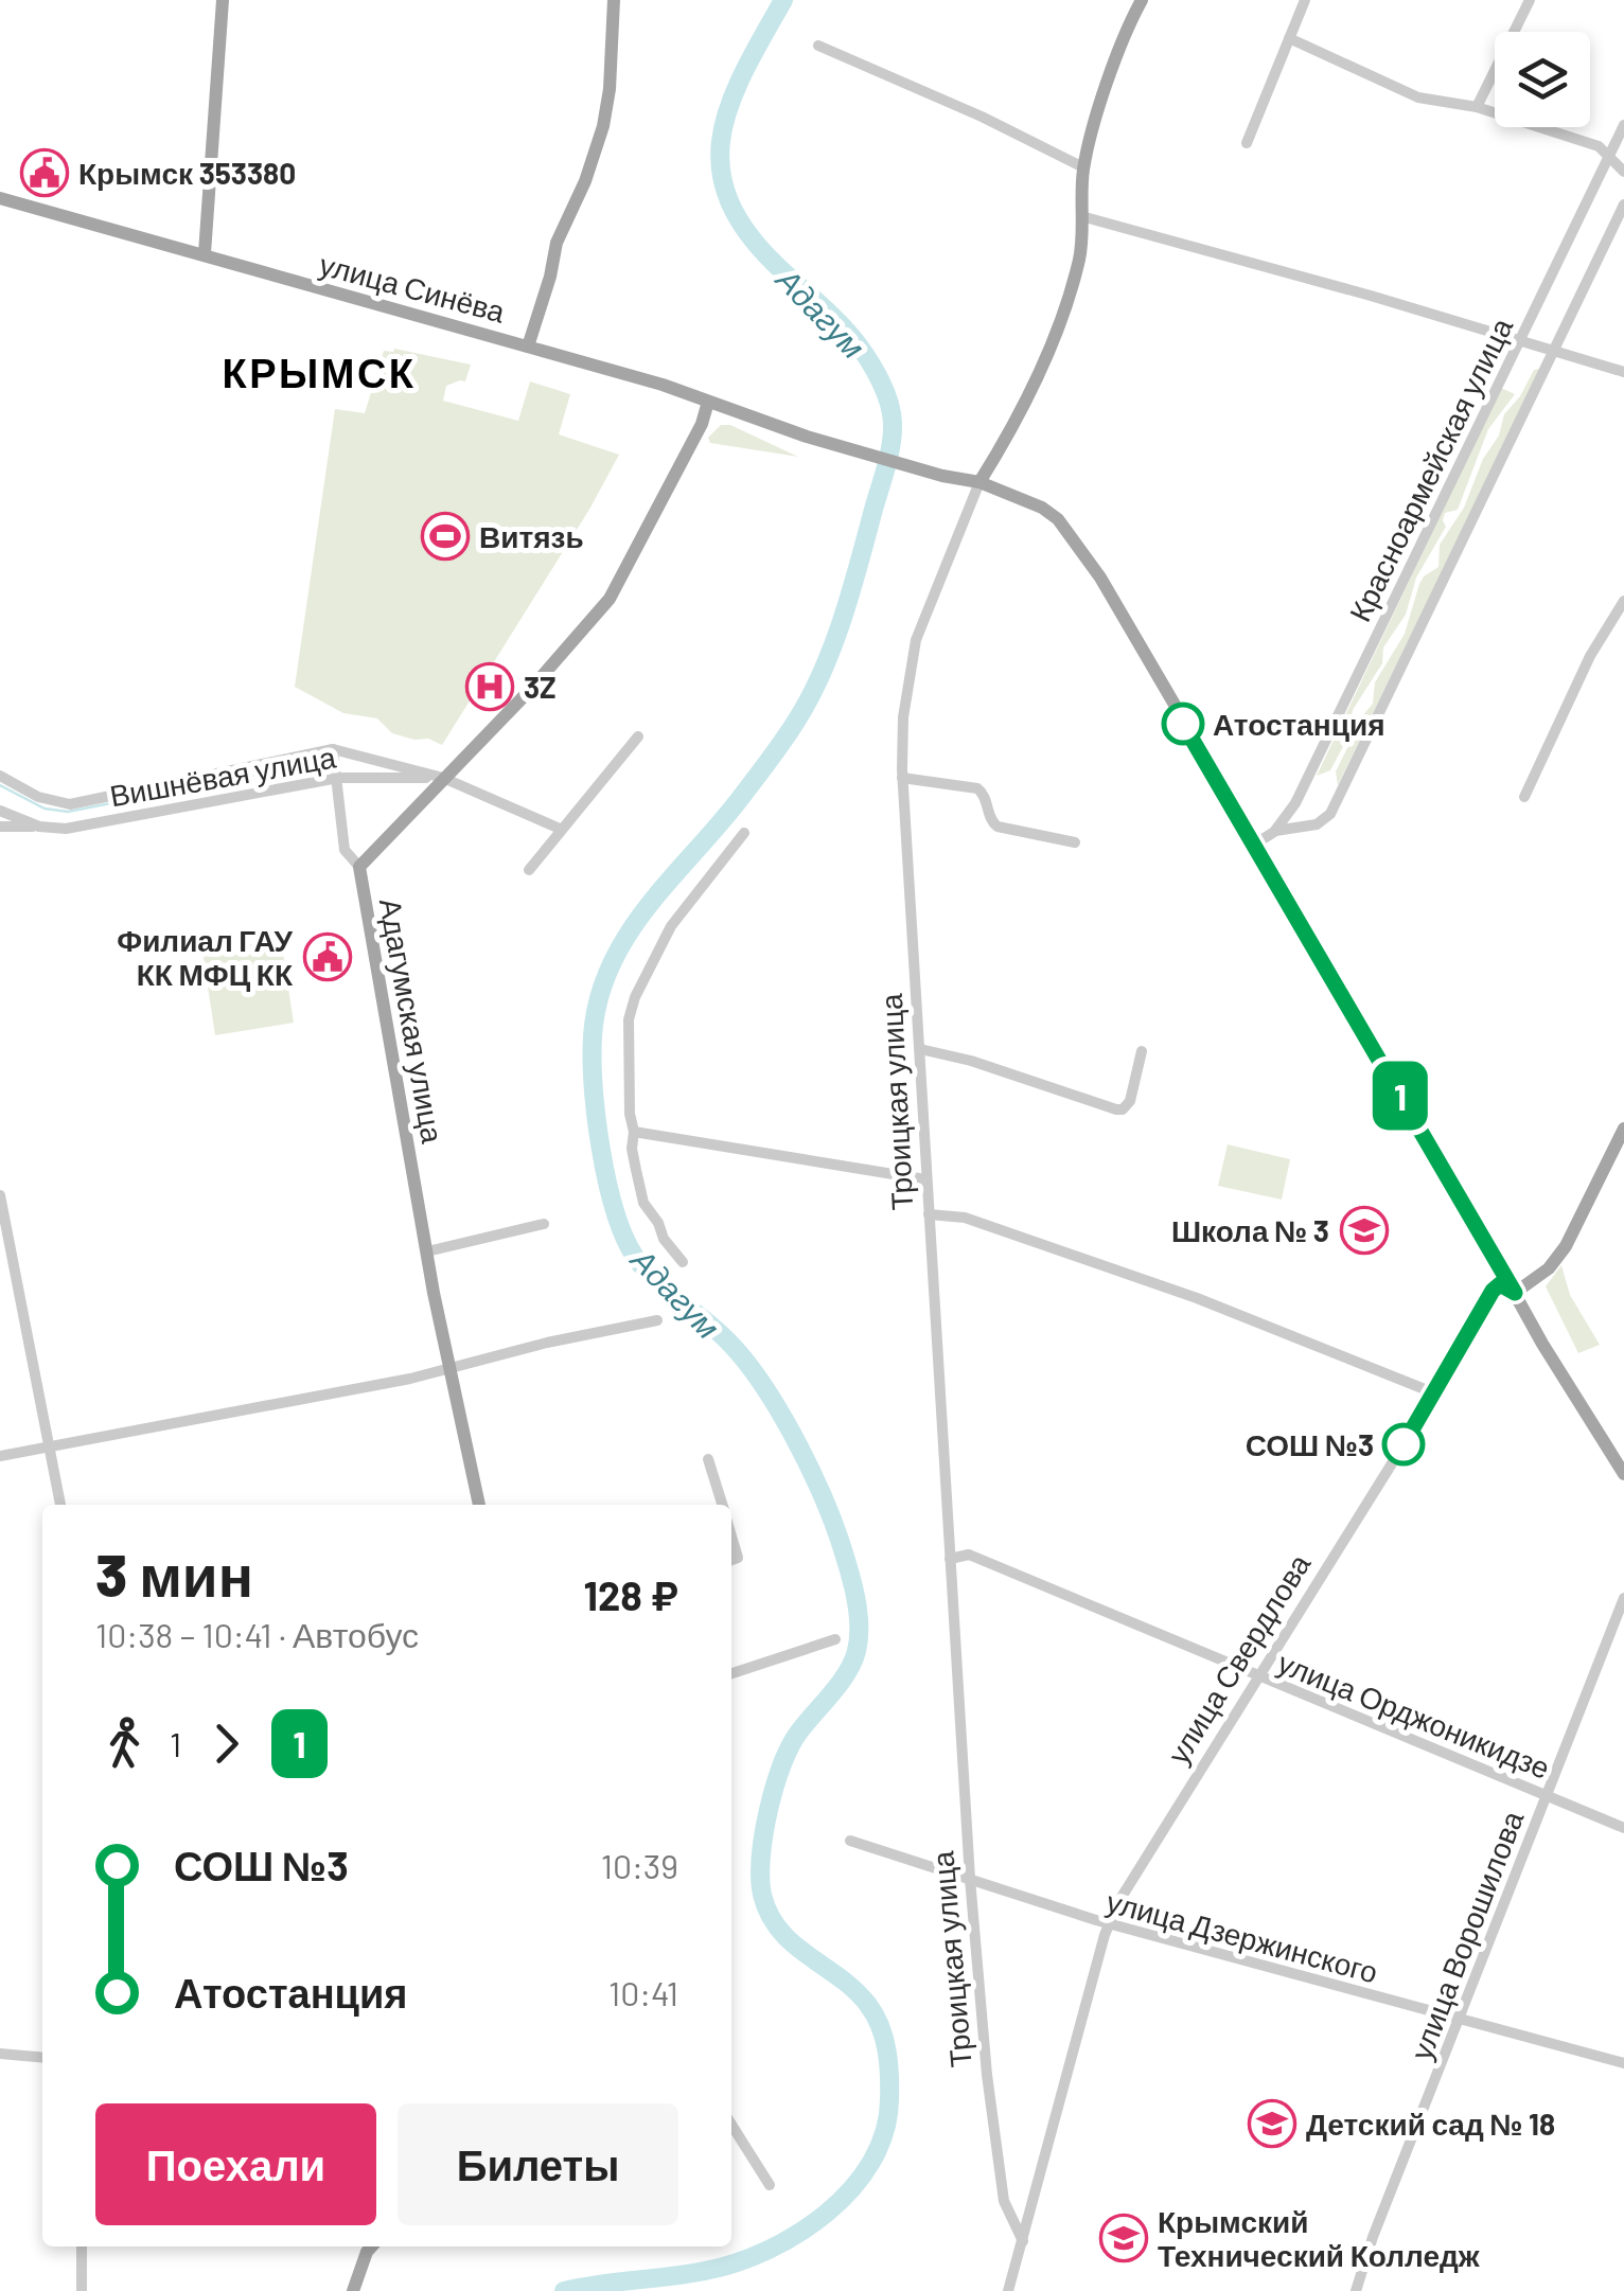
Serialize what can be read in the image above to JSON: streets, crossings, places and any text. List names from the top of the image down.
{
  "streets": {
    "main road": [
      "улица Синёва",
      "Адагумская улица",
      "Троицкая улица",
      "улица Свердлова"
    ],
    "street": [
      "Красноармейская улица",
      "Вишнёвая улица",
      "улица Орджоникидзе",
      "улица Ворошилова",
      "улица Дзержинского"
    ]
  },
  "crossings": [
    ["улица Синёва", "Красноармейская улица"],
    ["улица Синёва", "Адагумская улица"],
    ["улица Синёва", "Троицкая улица"],
    ["улица Синёва", "улица Свердлова"],
    ["Вишнёвая улица", "Адагумская улица"],
    ["Троицкая улица", "улица Свердлова"],
    ["Троицкая улица", "улица Орджоникидзе"],
    ["Троицкая улица", "улица Дзержинского"],
    ["улица Свердлова", "улица Орджоникидзе"],
    ["улица Свердлова", "улица Дзержинского"],
    ["улица Орджоникидзе", "улица Ворошилова"],
    ["улица Ворошилова", "улица Дзержинского"]
  ],
  "districts": ["КРЫМСК"],
  "water": ["Адагум"],
  "places": {
    "public building": ["Крымск 353380", "Филиал ГАУ КК МФЦ КК"],
    "sports": ["Витязь"],
    "hospital": ["3Z"],
    "other": ["Атостанция", "СОШ №3"],
    "school or university": ["Школа № 3", "Детский сад № 18", "Крымский Технический Колледж"]
  },
  "lines": ["bus line 1"],
  "page": {
    "on_map": "1",
    "heading": ["3 мин", "10:38 – 10:41 · Автобус", "128 ₽"],
    "legs": ["1", "1"],
    "list": [
      {
        "name": "СОШ №3",
        "value": "10:39"
      },
      {
        "name": "Атостанция",
        "value": "10:41"
      }
    ],
    "buttons": ["Поехали", "Билеты"]
  }
}
